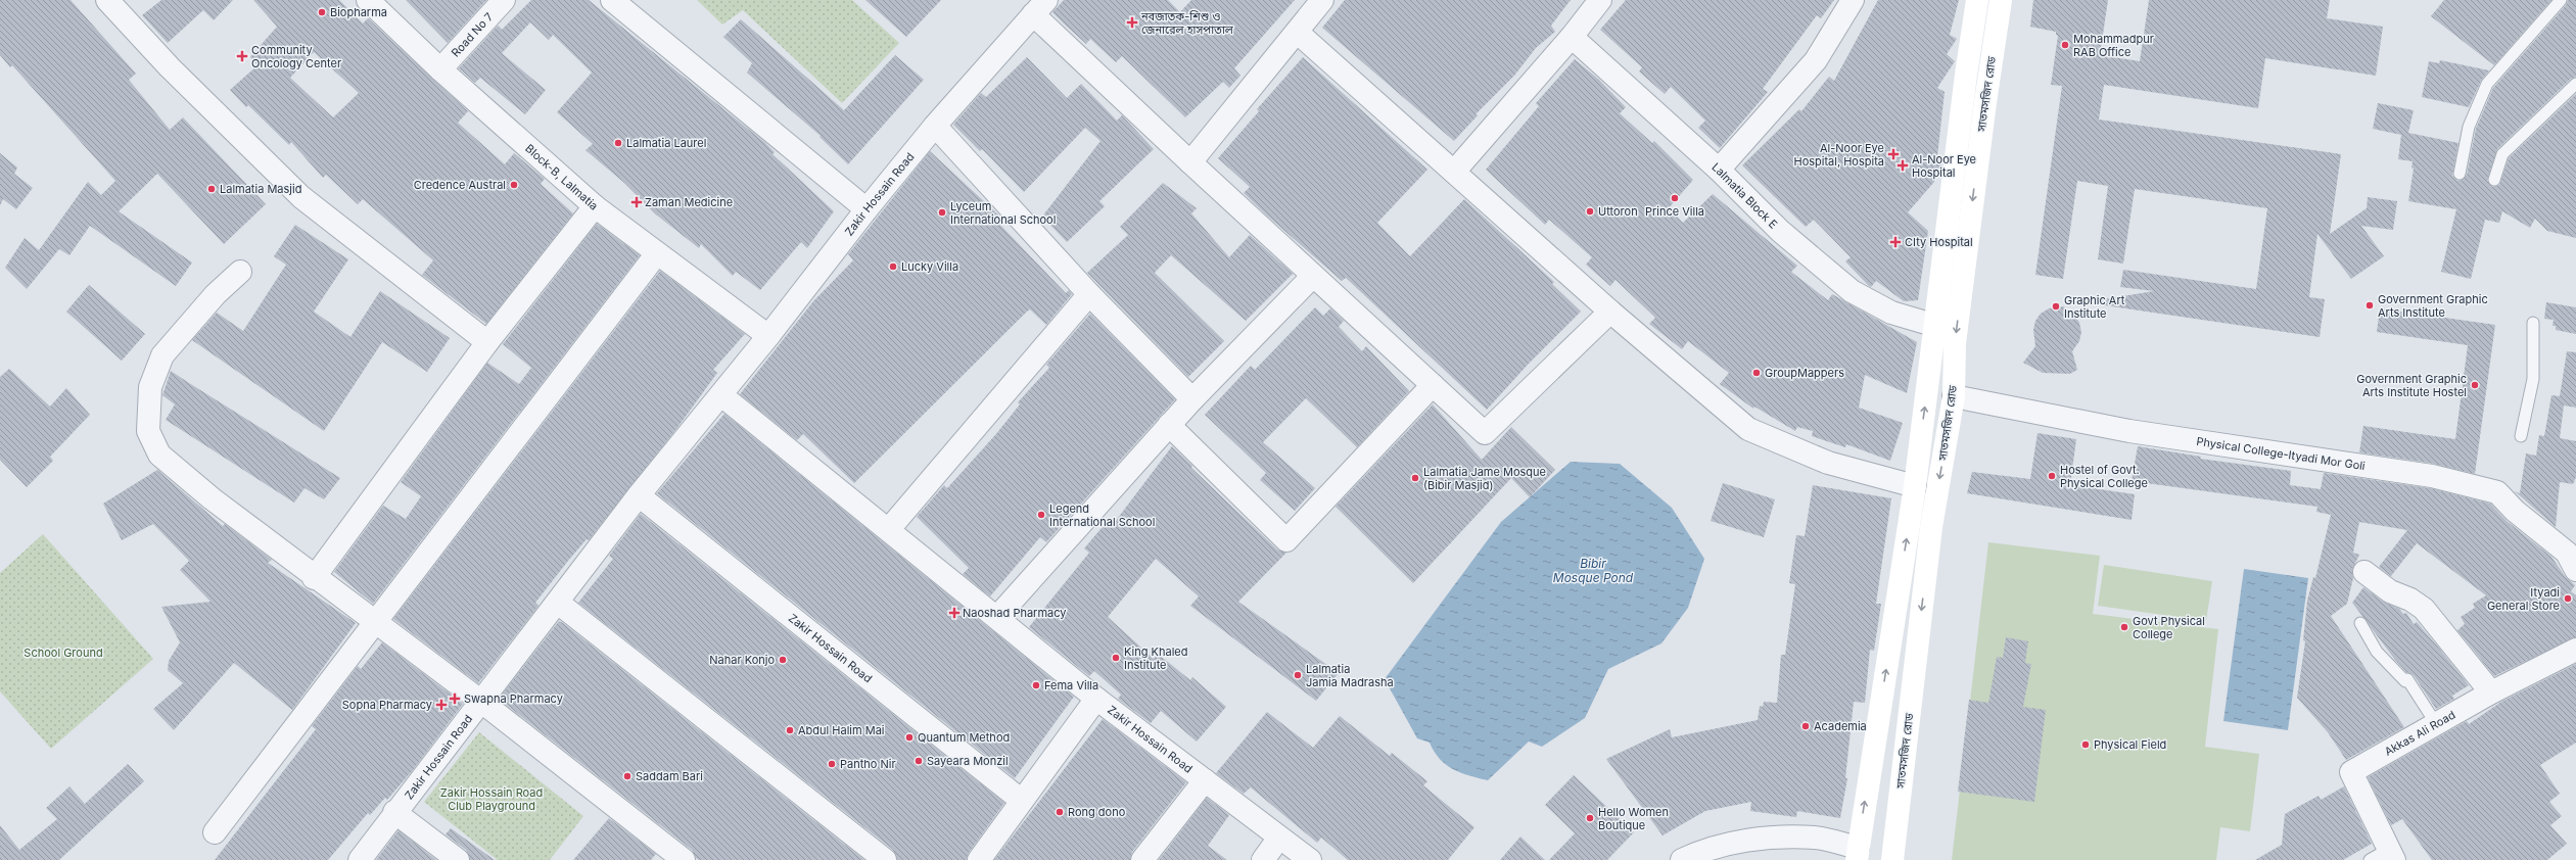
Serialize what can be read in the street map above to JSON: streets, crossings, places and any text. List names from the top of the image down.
{
  "streets": {
    "main road": ["সাতমসজিদ রোড"],
    "street": [
      "Road No 7",
      "Block-B, Lalmatia",
      "Zakir Hossain Road",
      "Lalmatia Block E",
      "Physical College-Ityadi Mor Goli",
      "Akkas Ali Road"
    ]
  },
  "crossings": [
    ["Road No 7", "Block-B, Lalmatia"],
    ["সাতমসজিদ রোড", "Lalmatia Block E"],
    ["সাতমসজিদ রোড", "Physical College-Ityadi Mor Goli"],
    ["Block-B, Lalmatia", "Zakir Hossain Road"]
  ],
  "water": ["Bibir Mosque Pond"],
  "parks": ["School Ground", "Zakir Hossain Road Club Playground"],
  "places": {
    "other": [
      "Biopharma",
      "Mohammadpur RAB Office",
      "Lalmatia Laurel",
      "Credence Austral",
      "Lalmatia Masjid",
      "Prince Villa",
      "Uttoron",
      "Lyceum International School",
      "Lucky Villa",
      "Government Graphic Arts Institute",
      "Graphic Art Institute",
      "GroupMappers",
      "Government Graphic Arts Institute Hostel",
      "Hostel of Govt. Physical College",
      "Lalmatia Jame Mosque (Bibir Masjid)",
      "Legend International School",
      "Ityadi General Store",
      "Govt Physical College",
      "King Khaled Institute",
      "Nahar Konjo",
      "Lalmatia Jamia Madrasha",
      "Fema Villa",
      "Academia",
      "Abdul Halim Mai",
      "Quantum Method",
      "Physical Field",
      "Sayeara Monzil",
      "Pantho Nir",
      "Saddam Bari",
      "Rong dono",
      "Hello Women Boutique"
    ],
    "health": [
      "নবজাতক-শিশু ও জেনারেল হাসপাতাল",
      "Community Oncology Center",
      "Al-Noor Eye Hospital, Hospita",
      "Al-Noor Eye Hospital",
      "Zaman Medicine",
      "CIty Hospital",
      "Naoshad Pharmacy",
      "Swapna Pharmacy",
      "Sopna Pharmacy"
    ]
  }
}
